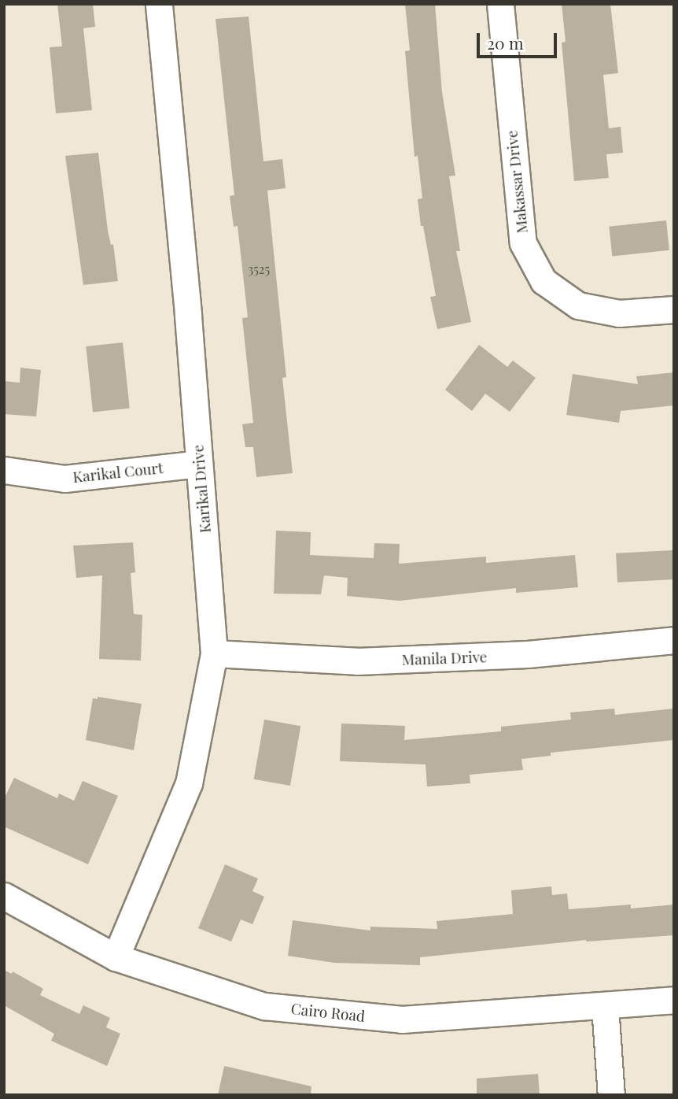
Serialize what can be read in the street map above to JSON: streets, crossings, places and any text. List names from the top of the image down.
{
  "streets": {
    "street": [
      "Makassar Drive",
      "Karikal Court",
      "Karikal Drive",
      "Manila Drive",
      "Cairo Road"
    ]
  },
  "crossings": [
    ["Karikal Court", "Karikal Drive"],
    ["Karikal Drive", "Manila Drive"],
    ["Karikal Drive", "Cairo Road"]
  ],
  "house_numbers": ["3525"],
  "scale_bar": "20 m"
}
